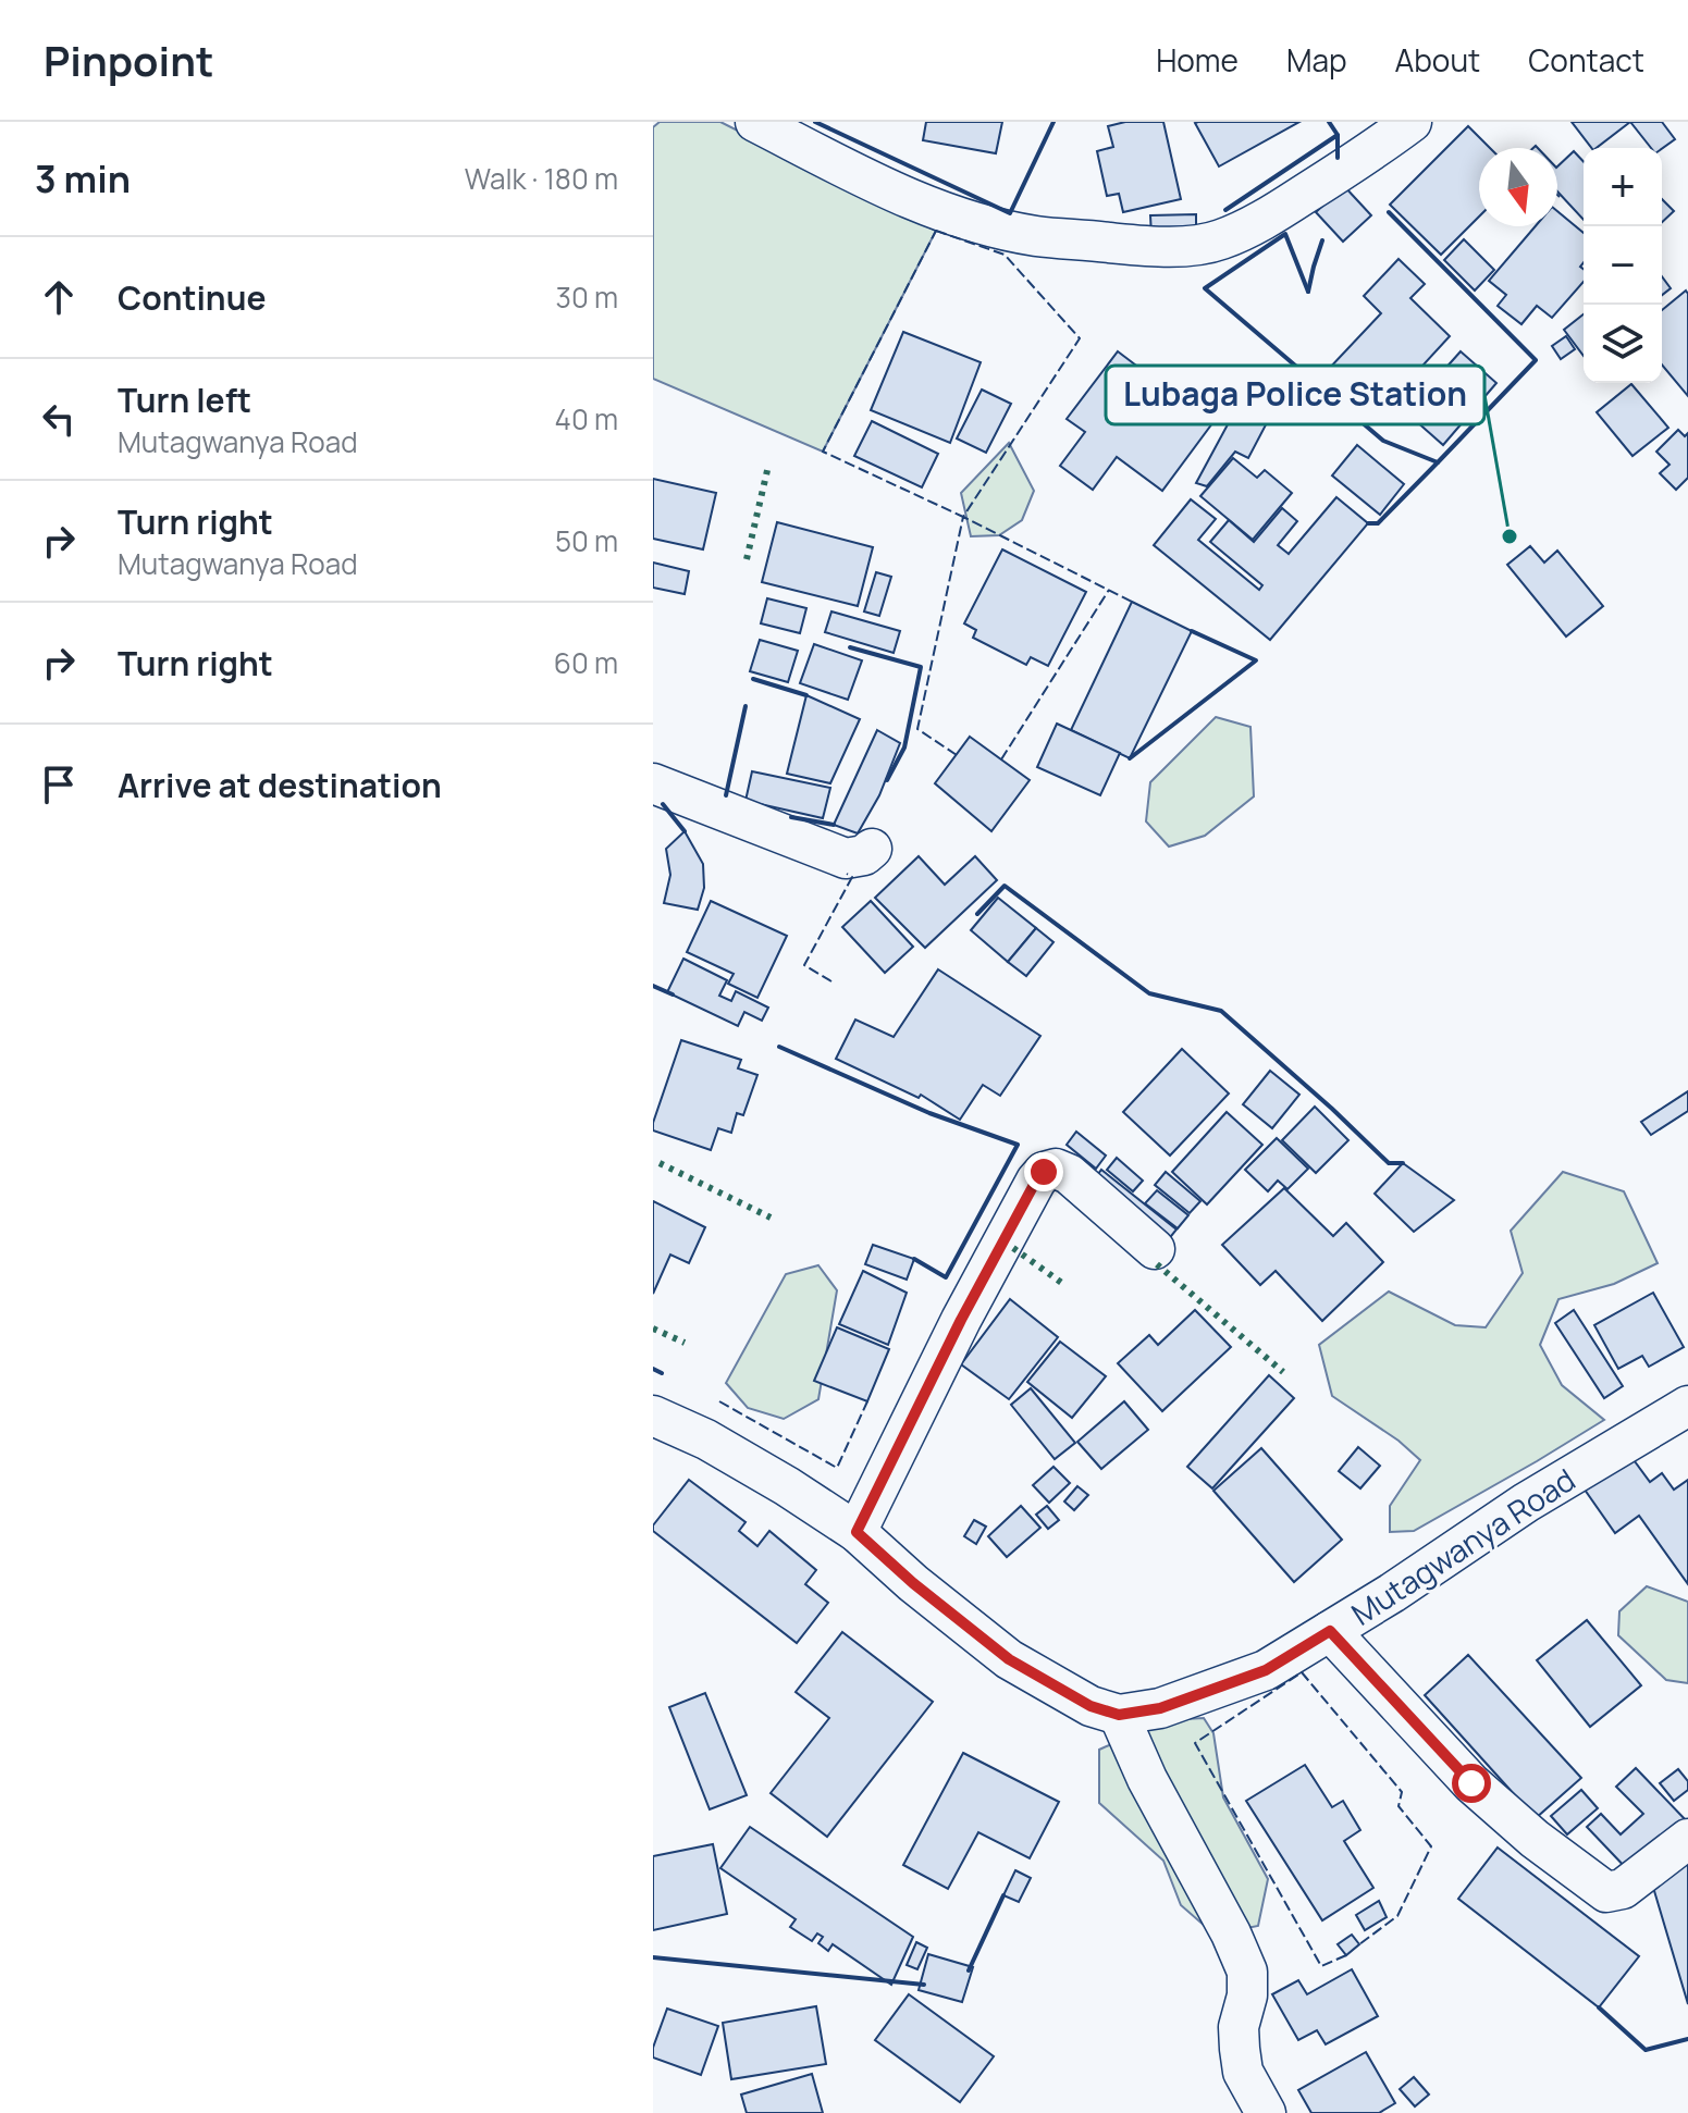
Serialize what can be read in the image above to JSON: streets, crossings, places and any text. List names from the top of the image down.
{
  "streets": {
    "street": ["Mutagwanya Road"]
  },
  "places": ["Lubaga Police Station"],
  "north": "bottom",
  "page": {
    "header": "Pinpoint",
    "nav": [
      "Home",
      "Map",
      "About",
      "Contact"
    ],
    "heading": ["3 min", "Walk · 180 m"],
    "map_buttons": ["+", "−"],
    "list": [
      ["Continue", "30 m"],
      ["Turn left", "Mutagwanya Road", "40 m"],
      ["Turn right", "Mutagwanya Road", "50 m"],
      ["Turn right", "60 m"],
      "Arrive at destination"
    ]
  }
}
